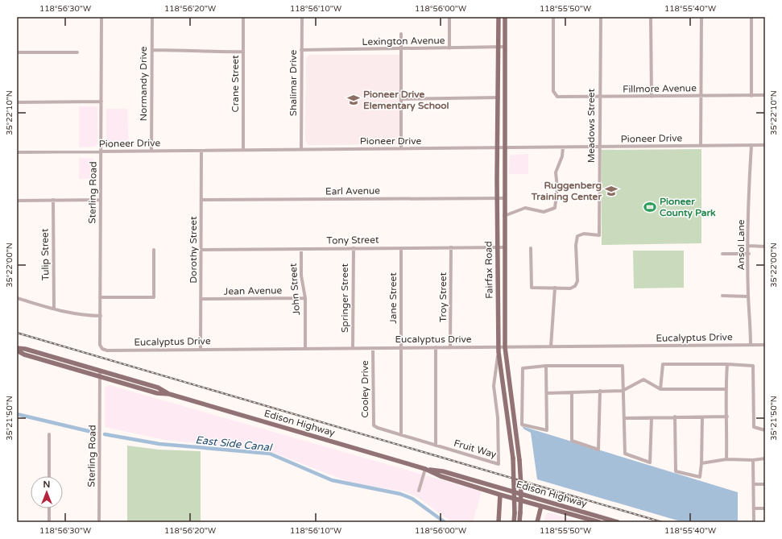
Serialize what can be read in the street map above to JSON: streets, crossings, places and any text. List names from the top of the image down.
{
  "streets": {
    "main road": ["Fairfax Road", "Edison Highway"],
    "street": [
      "Lexington Avenue",
      "Shalimar Drive",
      "Normandy Drive",
      "Crane Street",
      "Fillmore Avenue",
      "Meadows Street",
      "Pioneer Drive",
      "Earl Avenue",
      "Sterling Road",
      "Tony Street",
      "Ansol Lane",
      "Dorothy Street",
      "Tulip Street",
      "John Street",
      "Jean Avenue",
      "Troy Street",
      "Springer Street",
      "Jane Street",
      "Eucalyptus Drive",
      "Cooley Drive",
      "Fruit Way"
    ]
  },
  "crossings": [
    ["Lexington Avenue", "Shalimar Drive"],
    ["Lexington Avenue", "Fairfax Road"],
    ["Shalimar Drive", "Pioneer Drive"],
    ["Normandy Drive", "Pioneer Drive"],
    ["Crane Street", "Pioneer Drive"],
    ["Fillmore Avenue", "Meadows Street"],
    ["Meadows Street", "Pioneer Drive"],
    ["Pioneer Drive", "Sterling Road"],
    ["Pioneer Drive", "Ansol Lane"],
    ["Pioneer Drive", "Dorothy Street"],
    ["Pioneer Drive", "Fairfax Road"],
    ["Earl Avenue", "Dorothy Street"],
    ["Earl Avenue", "Fairfax Road"],
    ["Sterling Road", "Eucalyptus Drive"],
    ["Sterling Road", "Edison Highway"],
    ["Tony Street", "Dorothy Street"],
    ["Tony Street", "Fairfax Road"],
    ["Tony Street", "John Street"],
    ["Tony Street", "Troy Street"],
    ["Tony Street", "Springer Street"],
    ["Tony Street", "Jane Street"],
    ["Ansol Lane", "Eucalyptus Drive"],
    ["Dorothy Street", "Jean Avenue"],
    ["Dorothy Street", "Eucalyptus Drive"],
    ["Fairfax Road", "Eucalyptus Drive"],
    ["Fairfax Road", "Fruit Way"],
    ["John Street", "Jean Avenue"],
    ["John Street", "Eucalyptus Drive"],
    ["Troy Street", "Eucalyptus Drive"],
    ["Springer Street", "Eucalyptus Drive"],
    ["Jane Street", "Eucalyptus Drive"],
    ["Jane Street", "Fruit Way"],
    ["Eucalyptus Drive", "Cooley Drive"],
    ["Eucalyptus Drive", "Fruit Way"],
    ["Cooley Drive", "Fruit Way"]
  ],
  "water": ["East Side Canal"],
  "places": {
    "school or university": ["Pioneer Drive Elementary School", "Ruggenberg Training Center"],
    "sports": ["Pioneer County Park"]
  },
  "north": "top",
  "coordinates": [
    "118°56'30\"W",
    "118°56'20\"W",
    "118°56'10\"W",
    "118°56'00\"W",
    "118°55'50\"W",
    "118°55'40\"W",
    "35°22'10\"N",
    "35°22'00\"N",
    "35°21'50\"N"
  ]
}
